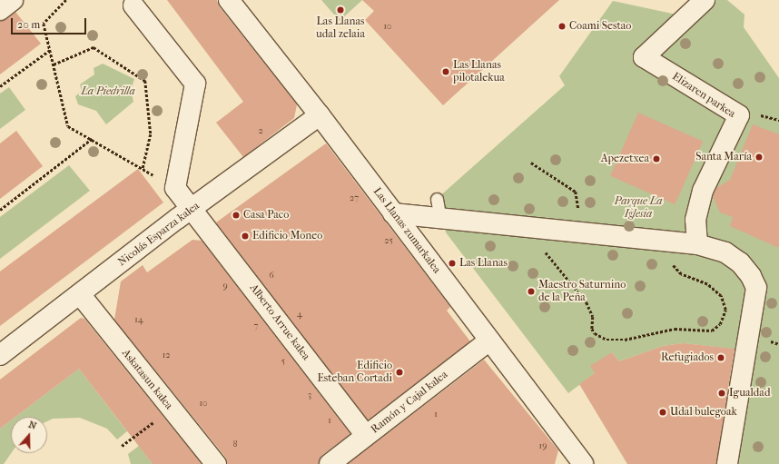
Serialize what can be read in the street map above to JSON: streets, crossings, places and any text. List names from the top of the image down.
{
  "streets": {
    "street": [
      "Elizaren parkea",
      "Las Llanas zumarkalea",
      "Nicolás Esparza kalea",
      "Alberto Arrue kalea",
      "Askatasun kalea",
      "Ramón y Cajal kalea"
    ]
  },
  "crossings": [
    ["Las Llanas zumarkalea", "Nicolás Esparza kalea"],
    ["Las Llanas zumarkalea", "Ramón y Cajal kalea"],
    ["Nicolás Esparza kalea", "Alberto Arrue kalea"],
    ["Nicolás Esparza kalea", "Askatasun kalea"],
    ["Alberto Arrue kalea", "Ramón y Cajal kalea"]
  ],
  "parks": ["La Piedrilla", "Parque La Iglesia"],
  "places": [
    "Las Llanas udal zelaia",
    "Coami Sestao",
    "Las Llanas pilotalekua",
    "Santa María",
    "Apezetxea",
    "Casa Paco",
    "Edificio Moneo",
    "Las Llanas",
    "Maestro Saturnino de la Peña",
    "Refugiados",
    "Edificio Esteban Cortadi",
    "Igualdad",
    "Udal bulegoak"
  ],
  "house_numbers": [
    "10",
    "2",
    "27",
    "25",
    "6",
    "9",
    "4",
    "14",
    "7",
    "12",
    "5",
    "3",
    "10",
    "1",
    "1",
    "8",
    "19"
  ],
  "scale_bar": "20 m",
  "north": "top"
}
